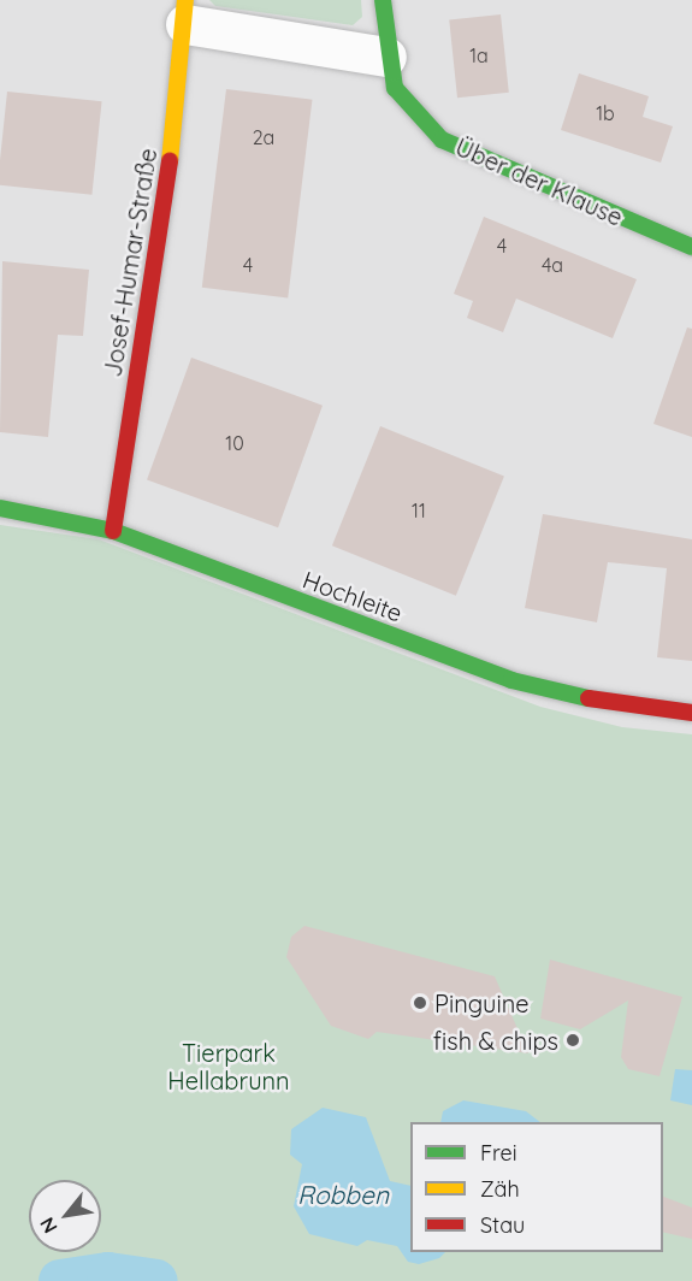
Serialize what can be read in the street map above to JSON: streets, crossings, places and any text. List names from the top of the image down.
{
  "streets": {
    "street": ["Über der Klause", "Josef-Humar-Straße", "Hochleite"]
  },
  "crossings": [
    ["Josef-Humar-Straße", "Hochleite"]
  ],
  "water": ["Robben"],
  "parks": ["Tierpark Hellabrunn"],
  "places": ["Pinguine", "fish & chips"],
  "house_numbers": [
    "1a",
    "1b",
    "2a",
    "4",
    "4",
    "4a",
    "10",
    "11"
  ],
  "legend": ["Frei", "Zäh", "Stau"],
  "north": "bottom left"
}
